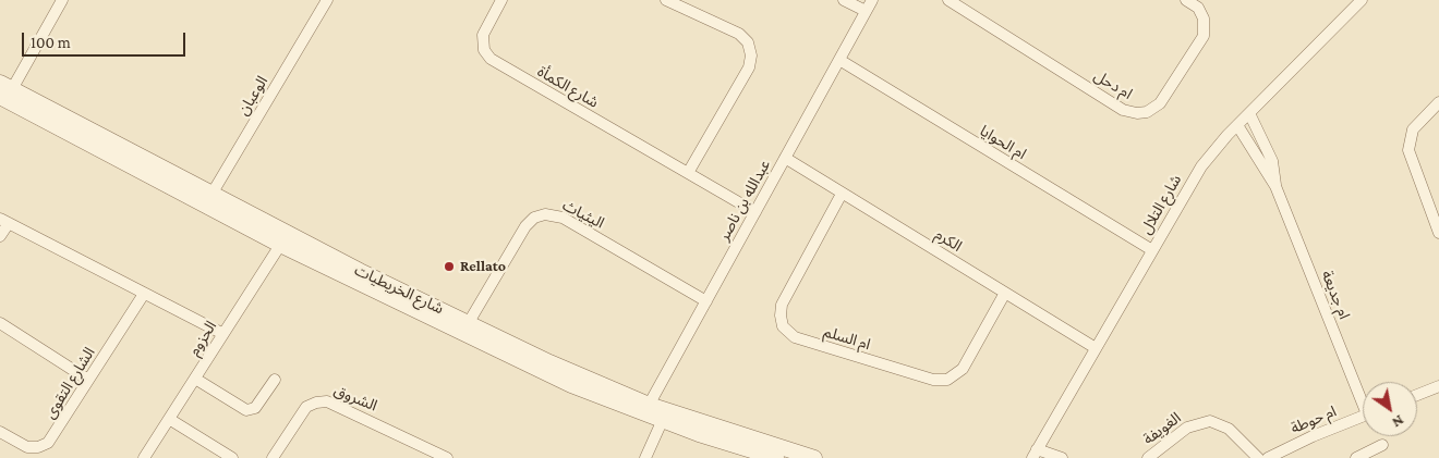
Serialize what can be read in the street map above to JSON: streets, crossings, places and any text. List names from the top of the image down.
{
  "streets": {
    "street": [
      "ام دحل",
      "شارع الكمأة",
      "الوعبان",
      "ام الحوايا",
      "عبدالله بن ناصر",
      "شارع التلال",
      "اليثياث",
      "الكرم",
      "شارع الخريطيات",
      "ام جديعة",
      "الحزوم",
      "ام السلم",
      "الشارع التقوى",
      "الشروق",
      "ام حوطة",
      "الغويفة"
    ]
  },
  "crossings": [
    ["شارع الكمأة", "عبدالله بن ناصر"],
    ["الوعبان", "شارع الخريطيات"],
    ["ام الحوايا", "عبدالله بن ناصر"],
    ["ام الحوايا", "شارع التلال"],
    ["عبدالله بن ناصر", "اليثياث"],
    ["عبدالله بن ناصر", "الكرم"],
    ["عبدالله بن ناصر", "شارع الخريطيات"],
    ["شارع التلال", "الكرم"],
    ["شارع التلال", "ام جديعة"],
    ["اليثياث", "شارع الخريطيات"],
    ["الكرم", "ام السلم"],
    ["شارع الخريطيات", "الحزوم"]
  ],
  "places": ["Rellato"],
  "scale_bar": "100 m",
  "north": "bottom right"
}
